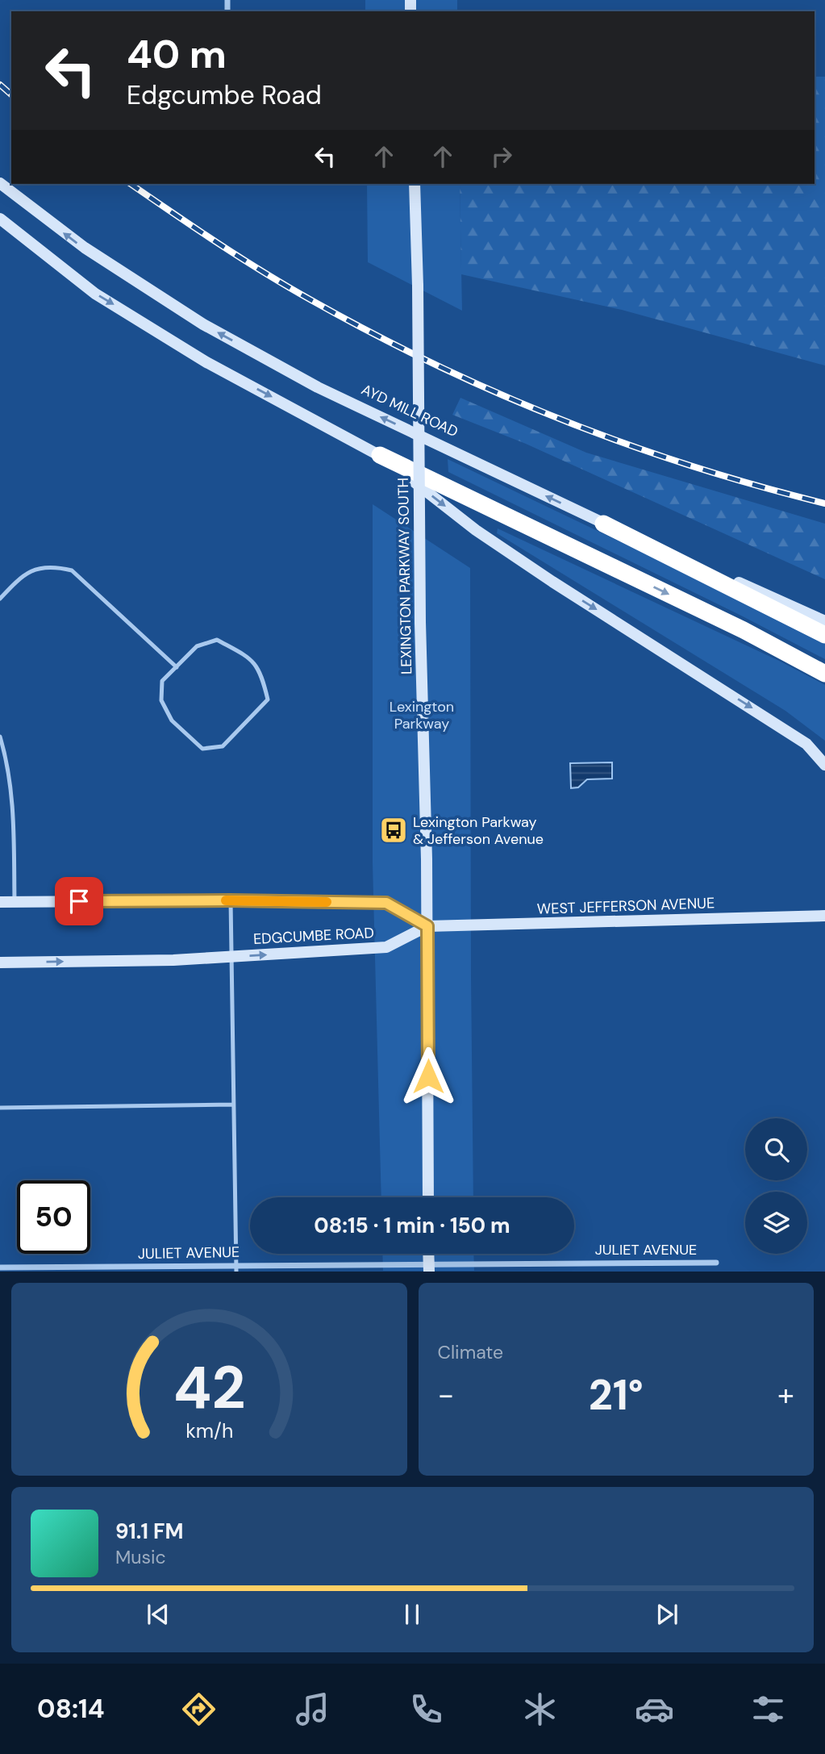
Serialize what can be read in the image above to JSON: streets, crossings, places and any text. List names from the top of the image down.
{
  "streets": {
    "highway": ["AYD MILL ROAD"],
    "main road": ["LEXINGTON PARKWAY SOUTH", "WEST JEFFERSON AVENUE", "EDGCUMBE ROAD"],
    "street": ["JULIET AVENUE"]
  },
  "crossings": [
    ["LEXINGTON PARKWAY SOUTH", "WEST JEFFERSON AVENUE"],
    ["LEXINGTON PARKWAY SOUTH", "EDGCUMBE ROAD"],
    ["WEST JEFFERSON AVENUE", "EDGCUMBE ROAD"]
  ],
  "parks": ["Lexington Parkway"],
  "places": {
    "bus stop": ["Lexington Parkway & Jefferson Avenue"]
  },
  "page": {
    "turn": ["40 m", "Edgcumbe Road"],
    "limit": "50",
    "trip": "08:15 · 1 min · 150 m",
    "tile": "Climate",
    "heat": ["−", "21°", "+"],
    "song": ["91.1 FM", "Music"],
    "tabs": "08:14",
    "gauge": ["42", "km/h"]
  }
}
